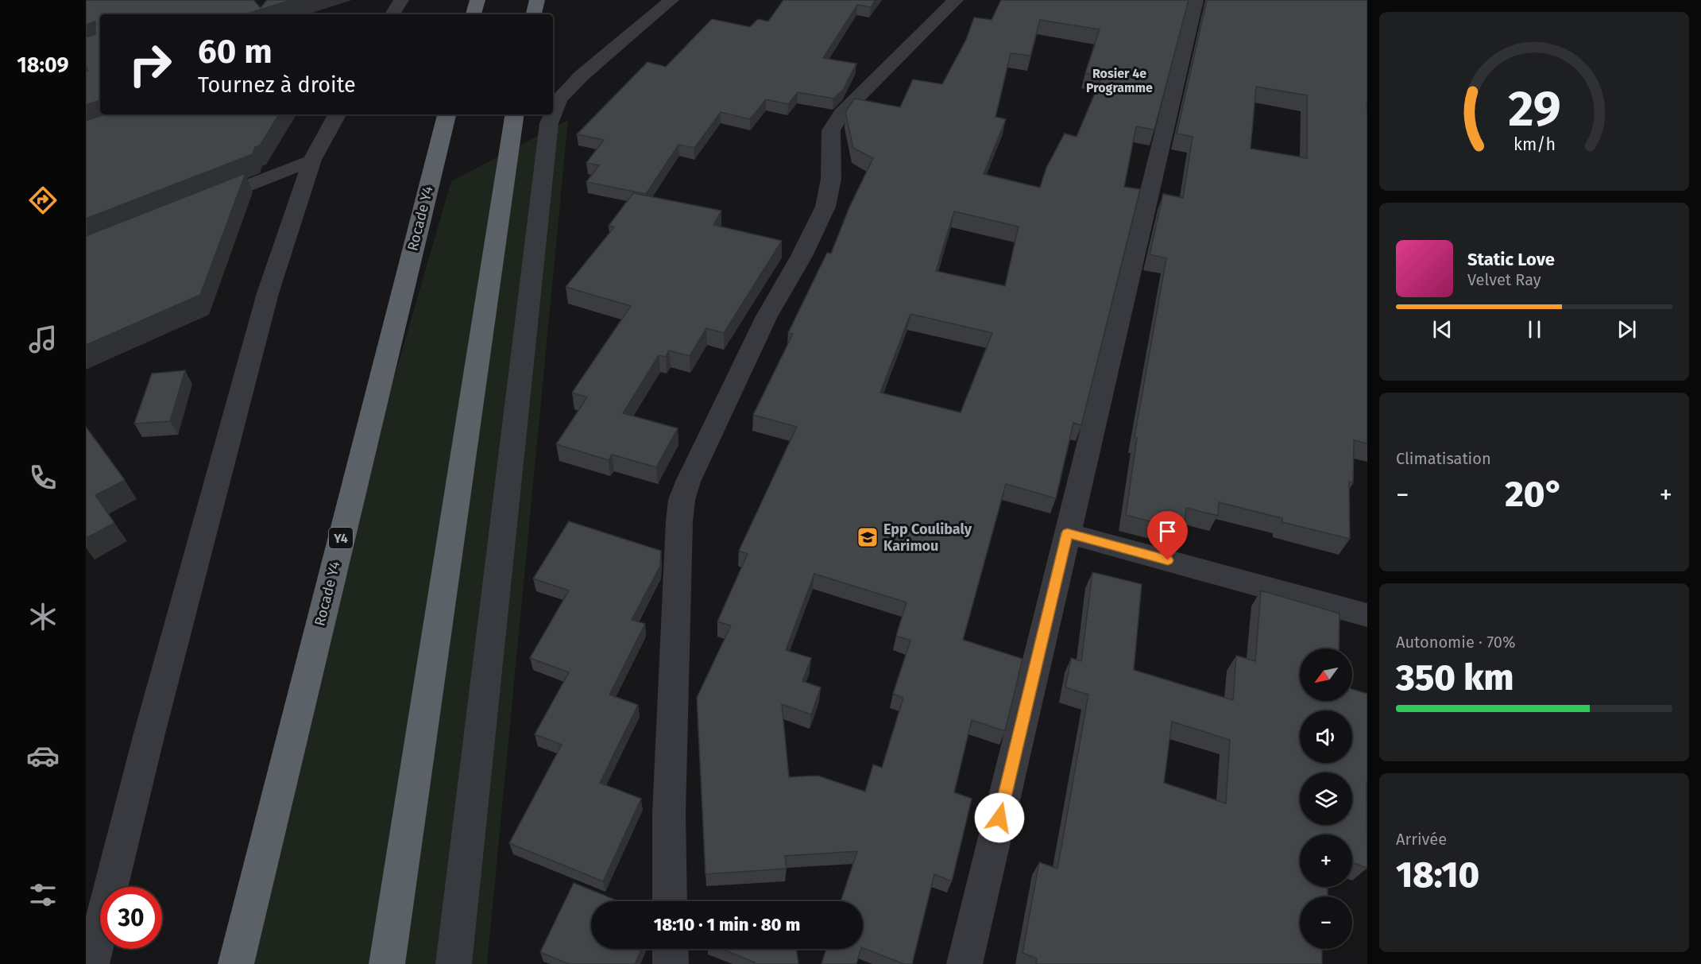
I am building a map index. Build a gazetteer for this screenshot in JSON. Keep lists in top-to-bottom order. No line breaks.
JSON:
{"streets":{"highway":["Rocade Y4","Y4"]},"districts":["Rosier 4e Programme"],"places":{"school or university":["Epp Coulibaly Karimou"]},"north":"bottom left","page":{"tabs":"18:09","turn":["60 m","Tournez à droite"],"song":["Static Love","Velvet Ray"],"tile":["Climatisation",["Autonomie · 70%","350 km"],["Arrivée","18:10"]],"heat":["−","20°","+"],"map_buttons":["+","−"],"limit":"30","trip":"18:10 · 1 min · 80 m","gauge":["29","km/h"]}}
